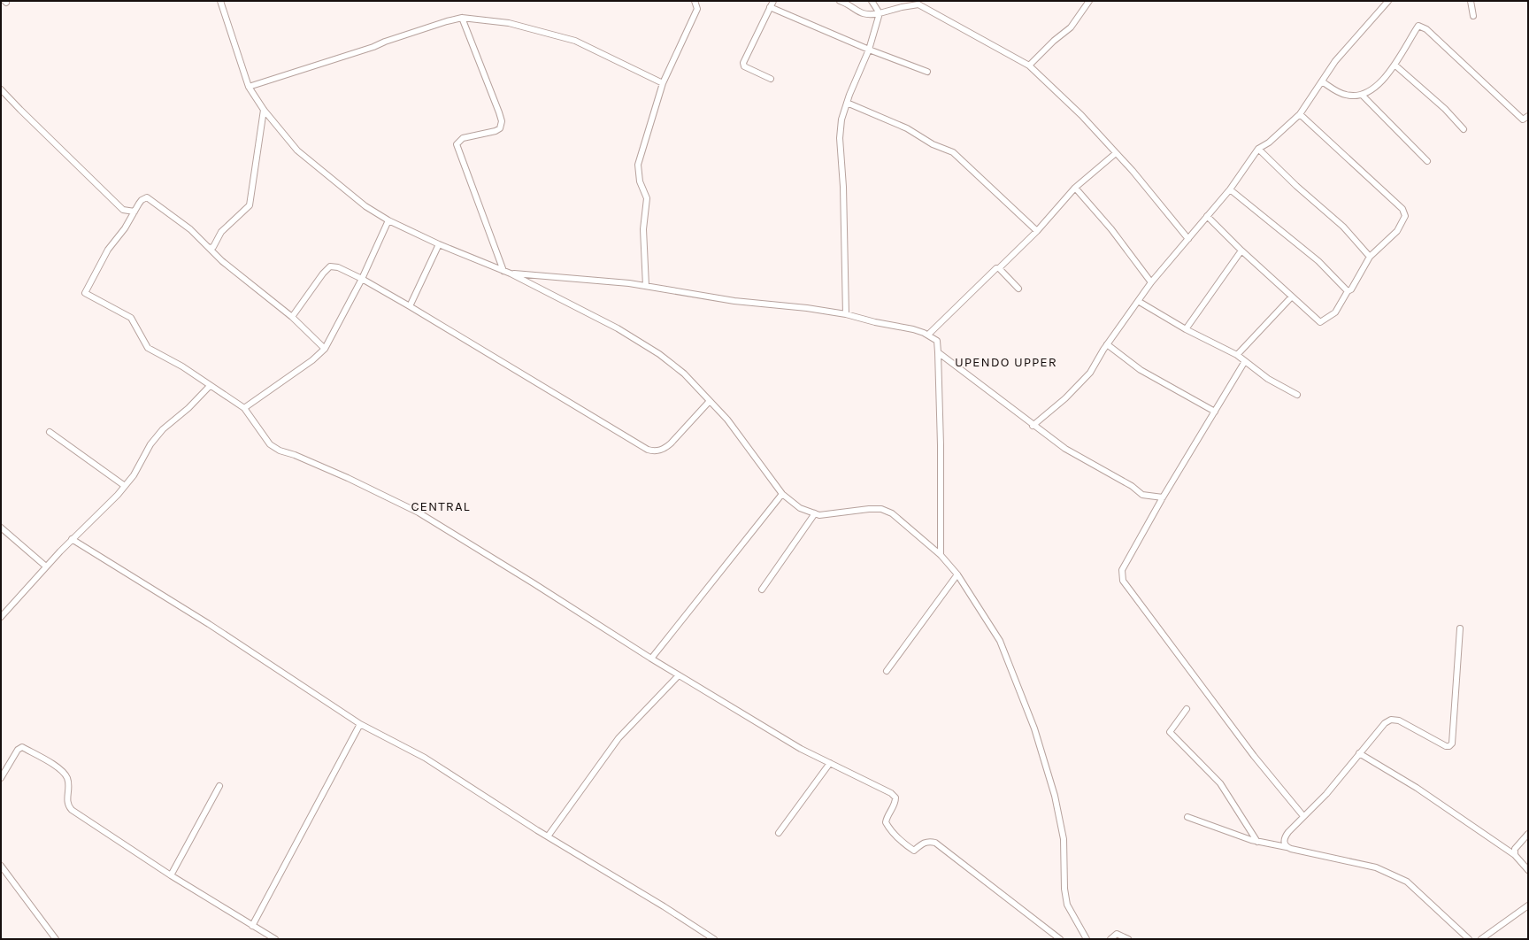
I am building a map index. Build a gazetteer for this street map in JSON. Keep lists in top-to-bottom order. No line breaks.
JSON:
{"districts":["UPENDO UPPER","CENTRAL"]}
